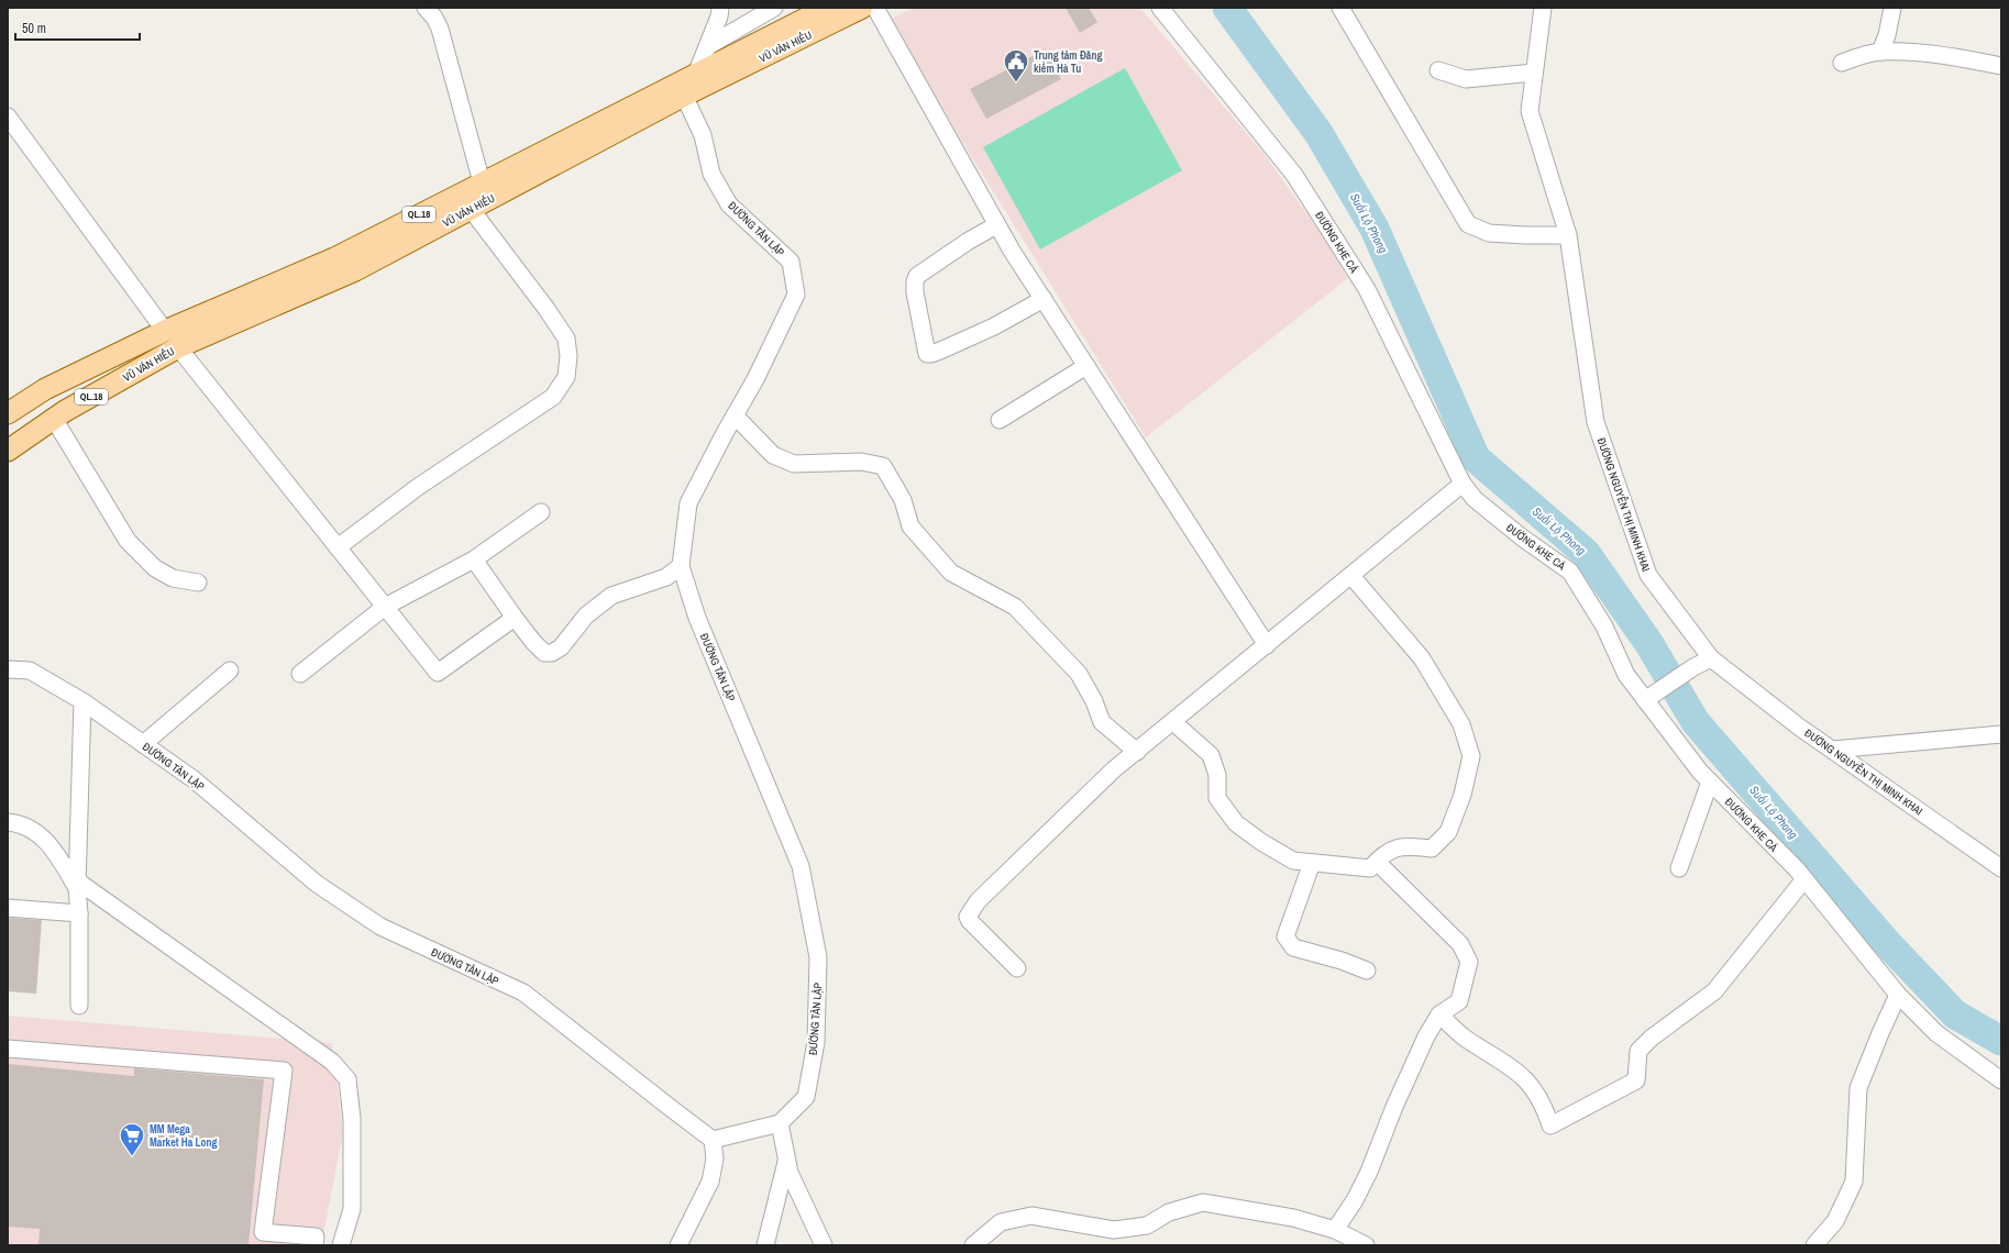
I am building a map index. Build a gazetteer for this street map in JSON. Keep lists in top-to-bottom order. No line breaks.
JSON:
{"streets":{"main road":["VŨ VĂN HIẾU","QL.18"],"street":["ĐƯỜNG TÂN LẬP","ĐƯỜNG KHE CÁ","ĐƯỜNG NGUYỄN THỊ MINH KHAI"]},"crossings":[["VŨ VĂN HIẾU","ĐƯỜNG TÂN LẬP"]],"water":["Suối Lộ Phong"],"places":{"public building":["Trung tâm Đăng kiểm Hà Tu"],"supermarket":["MM Mega Market Ha Long"]},"scale_bar":"50 m"}
